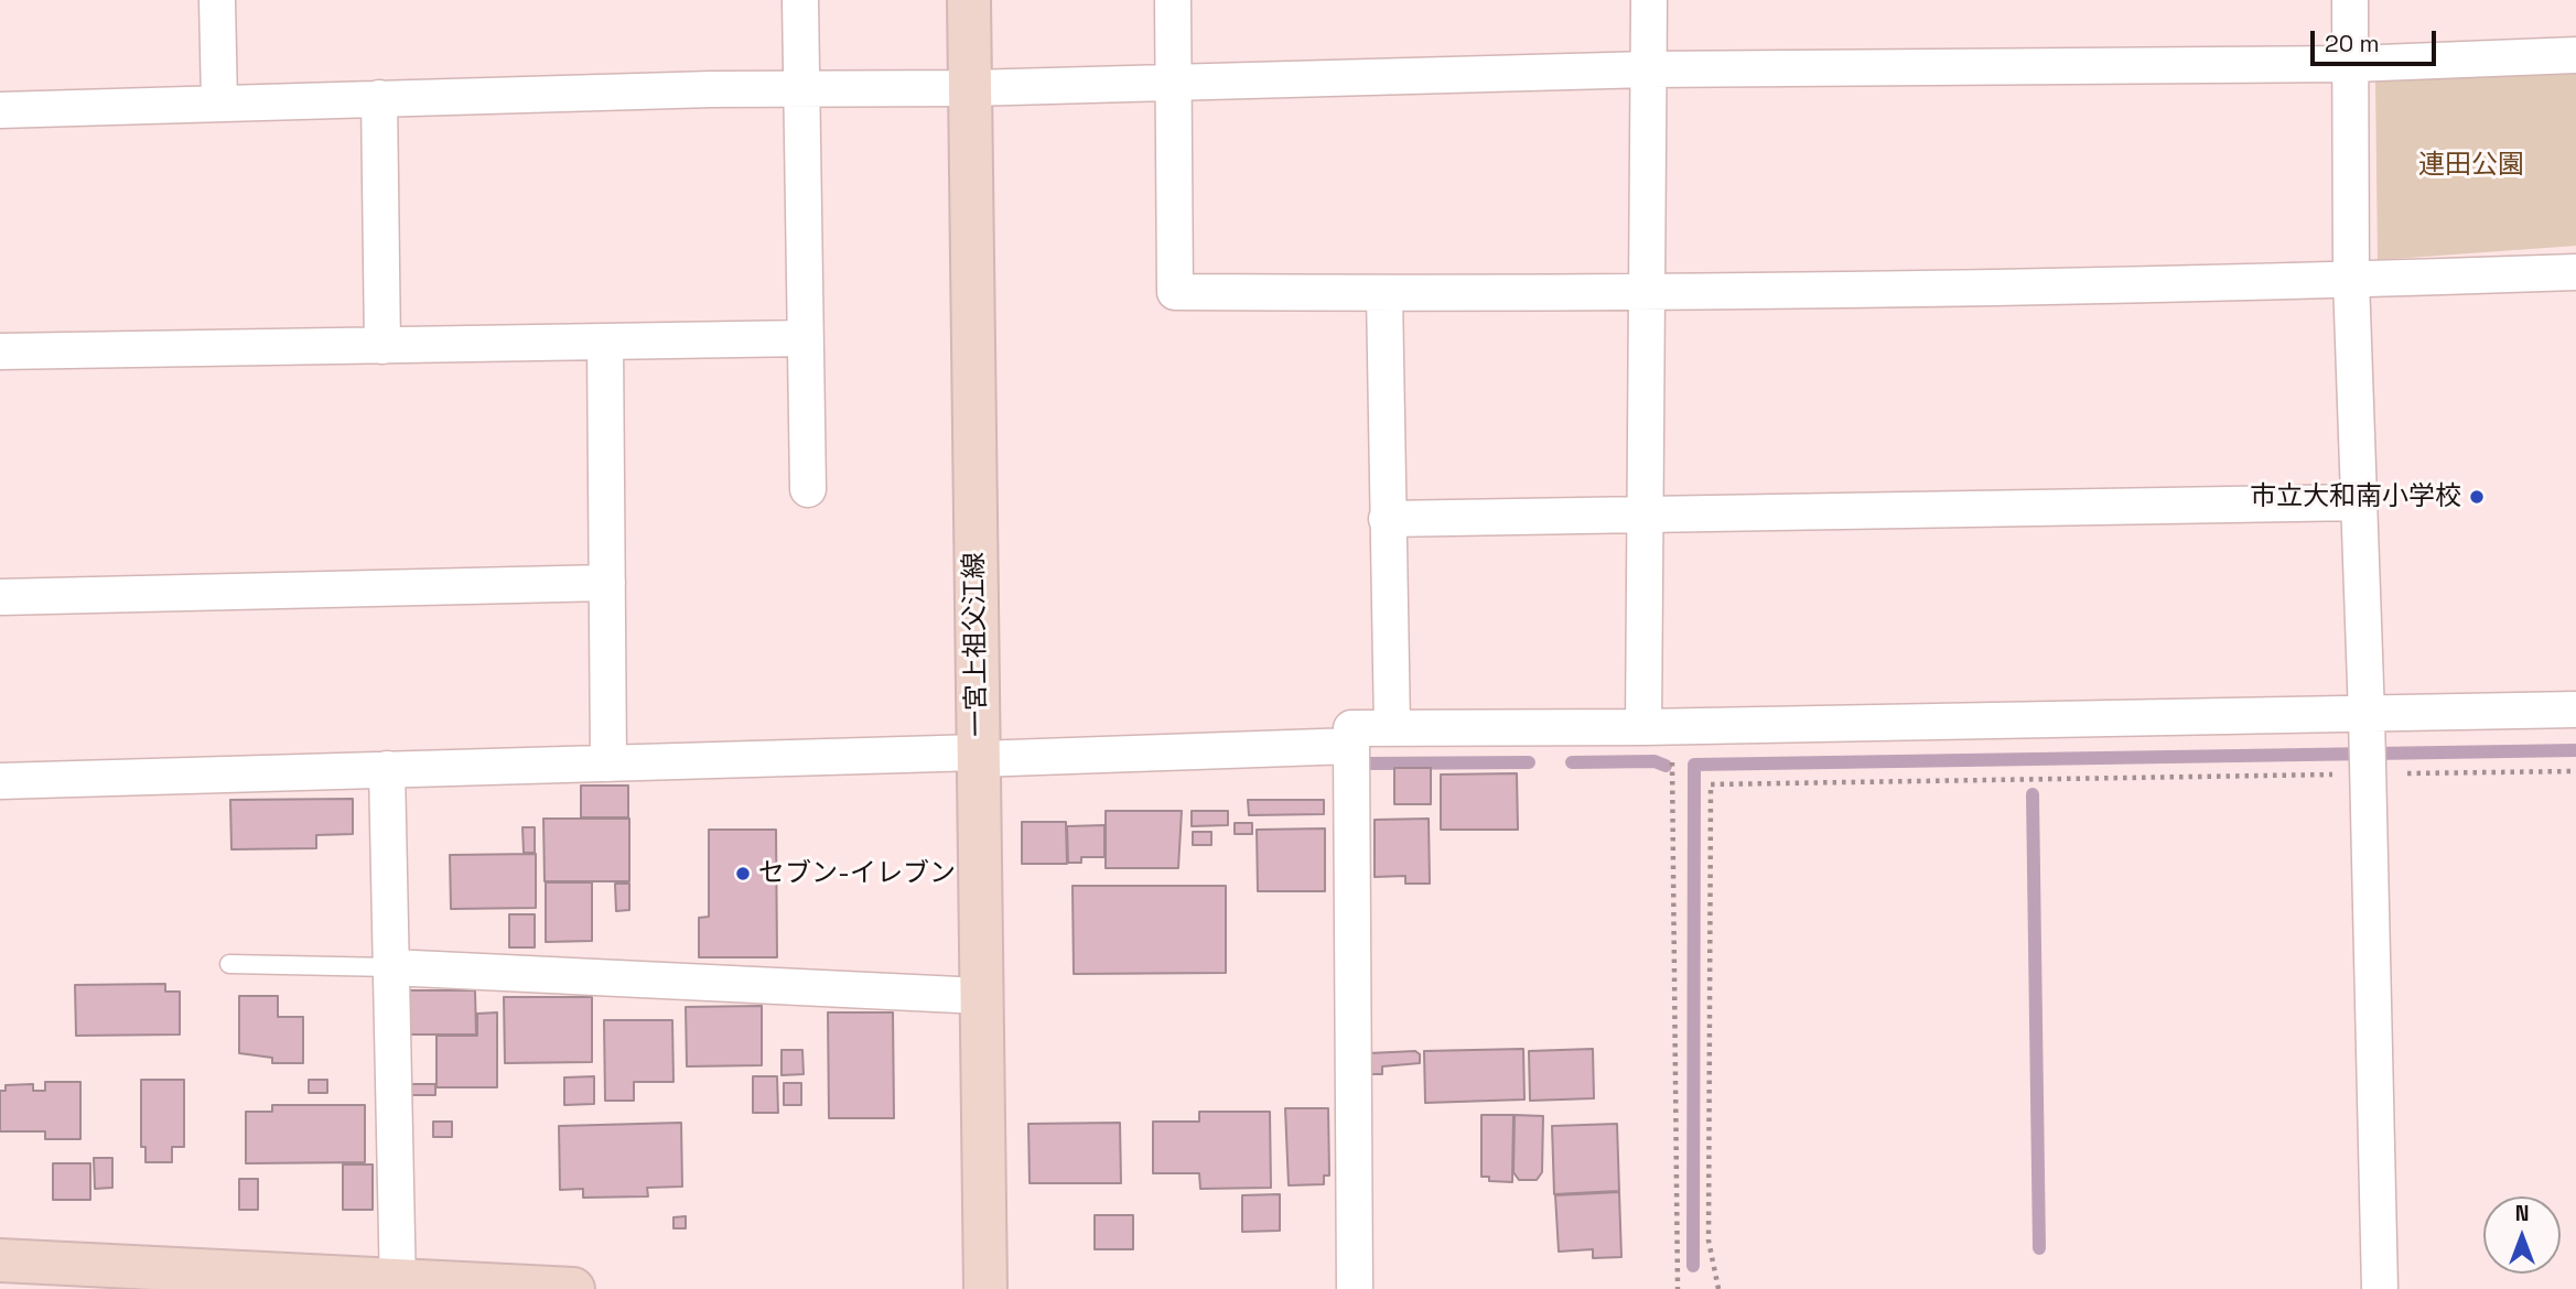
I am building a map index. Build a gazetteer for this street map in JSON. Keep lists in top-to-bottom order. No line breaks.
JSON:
{"streets":{"main road":["一宮上祖父江線"]},"parks":["連田公園"],"places":["市立大和南小学校","セブン-イレブン"],"scale_bar":"20 m","north":"top"}
